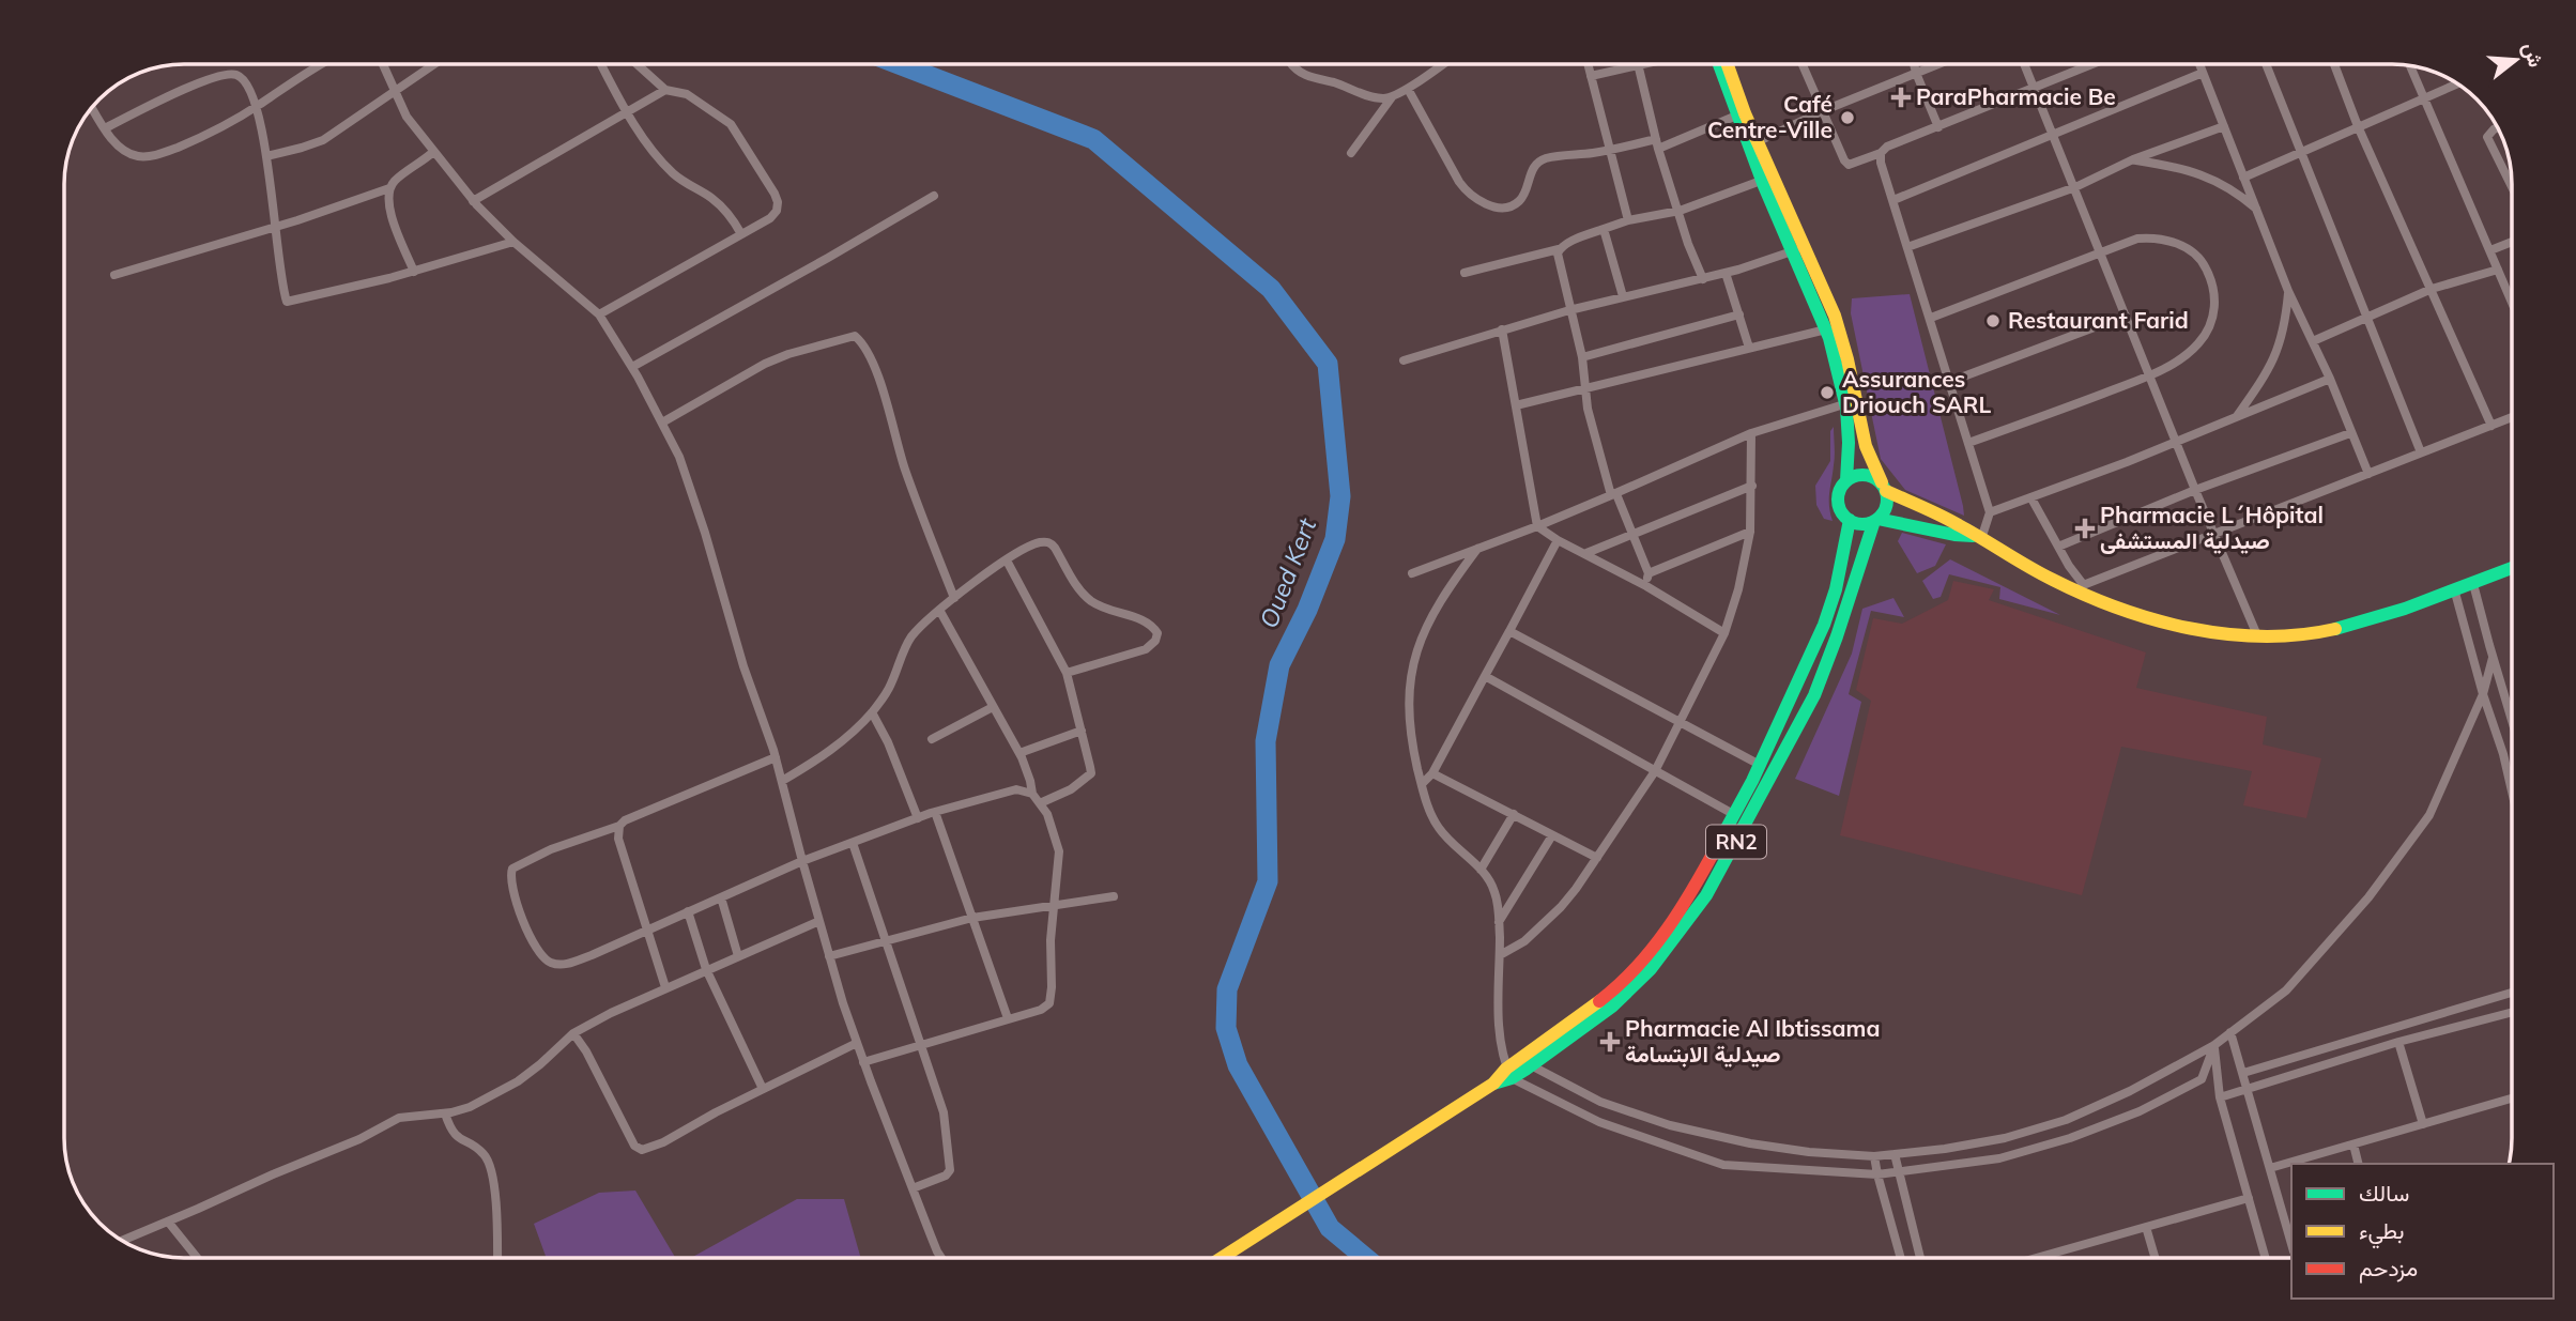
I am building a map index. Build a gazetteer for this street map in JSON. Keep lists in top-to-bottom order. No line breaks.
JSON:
{"streets":{"main road":["RN2"]},"water":["Oued Kert"],"places":{"health":["ParaPharmacie Be","Pharmacie L´Hôpital صيدلية المستشفى","Pharmacie Al Ibtissama صيدلية الابتسامة"],"other":["Café Centre-Ville","Restaurant Farid","Assurances Driouch SARL"]},"legend":["سالك","بطيء","مزدحم"],"north":"right"}
